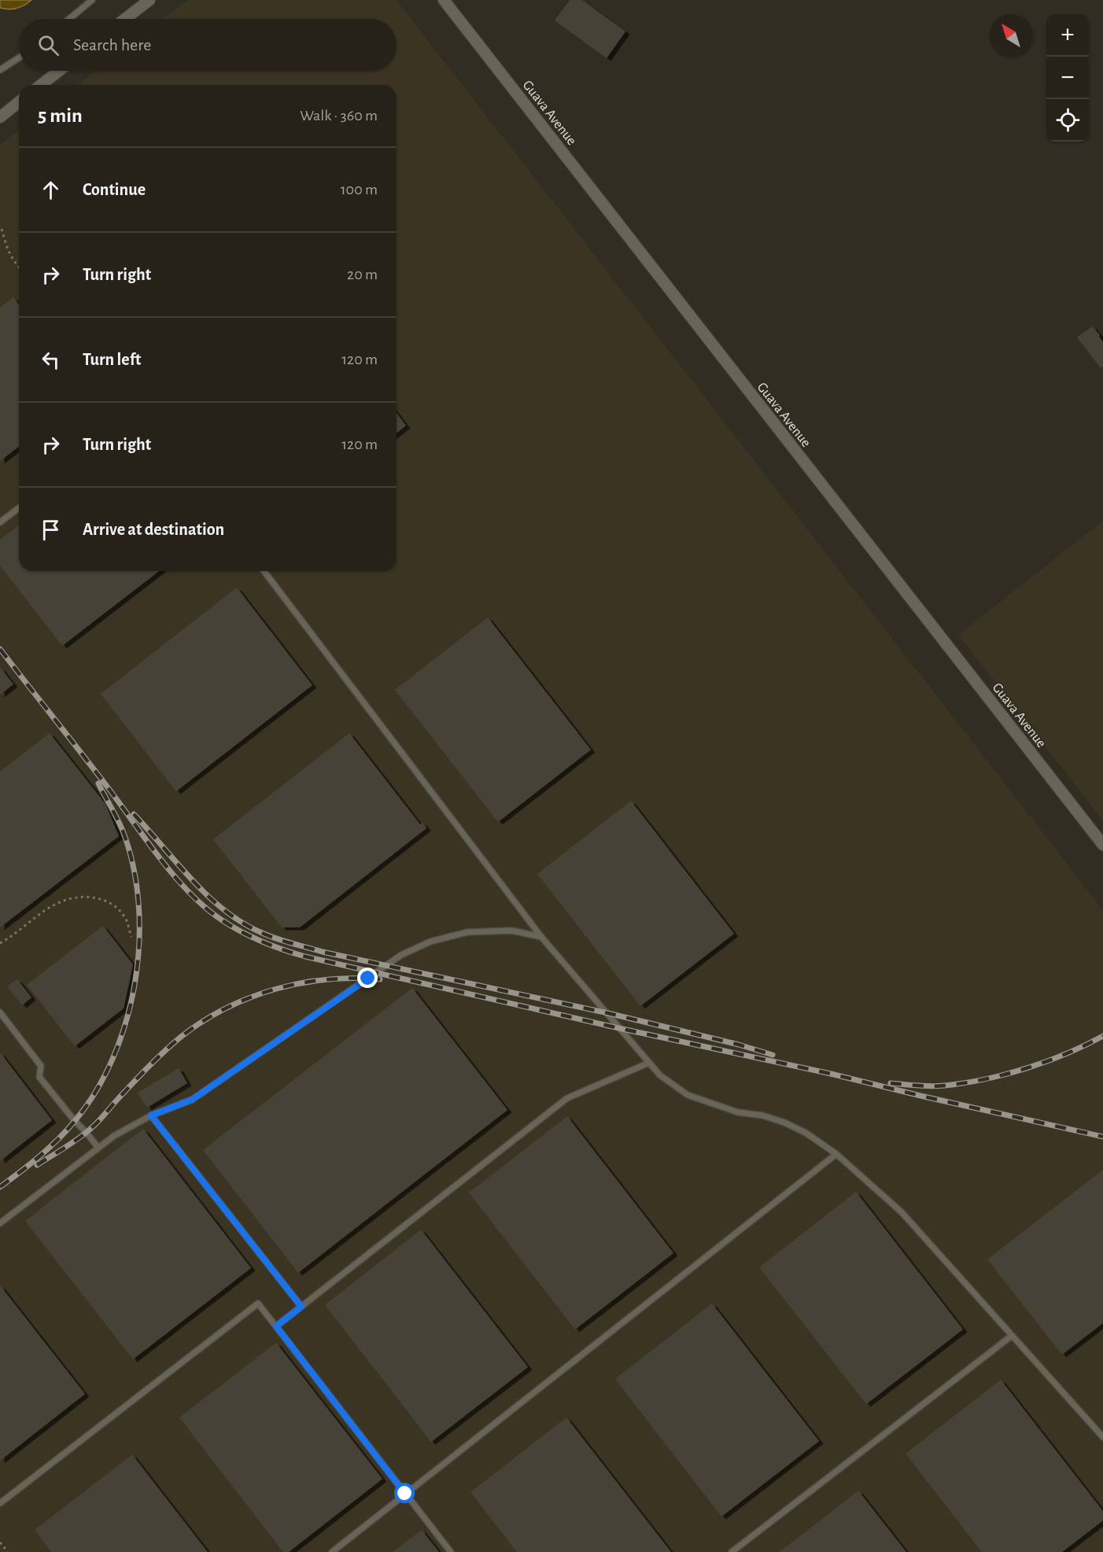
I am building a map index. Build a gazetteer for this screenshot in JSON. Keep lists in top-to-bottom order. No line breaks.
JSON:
{"streets":{"street":["Guava Avenue"]},"north":"top left","page":{"map_buttons":["+","−"],"search":"Search here","heading":["5 min","Walk · 360 m"],"list":[["Continue","100 m"],["Turn right","20 m"],["Turn left","120 m"],["Turn right","120 m"],"Arrive at destination"]}}
